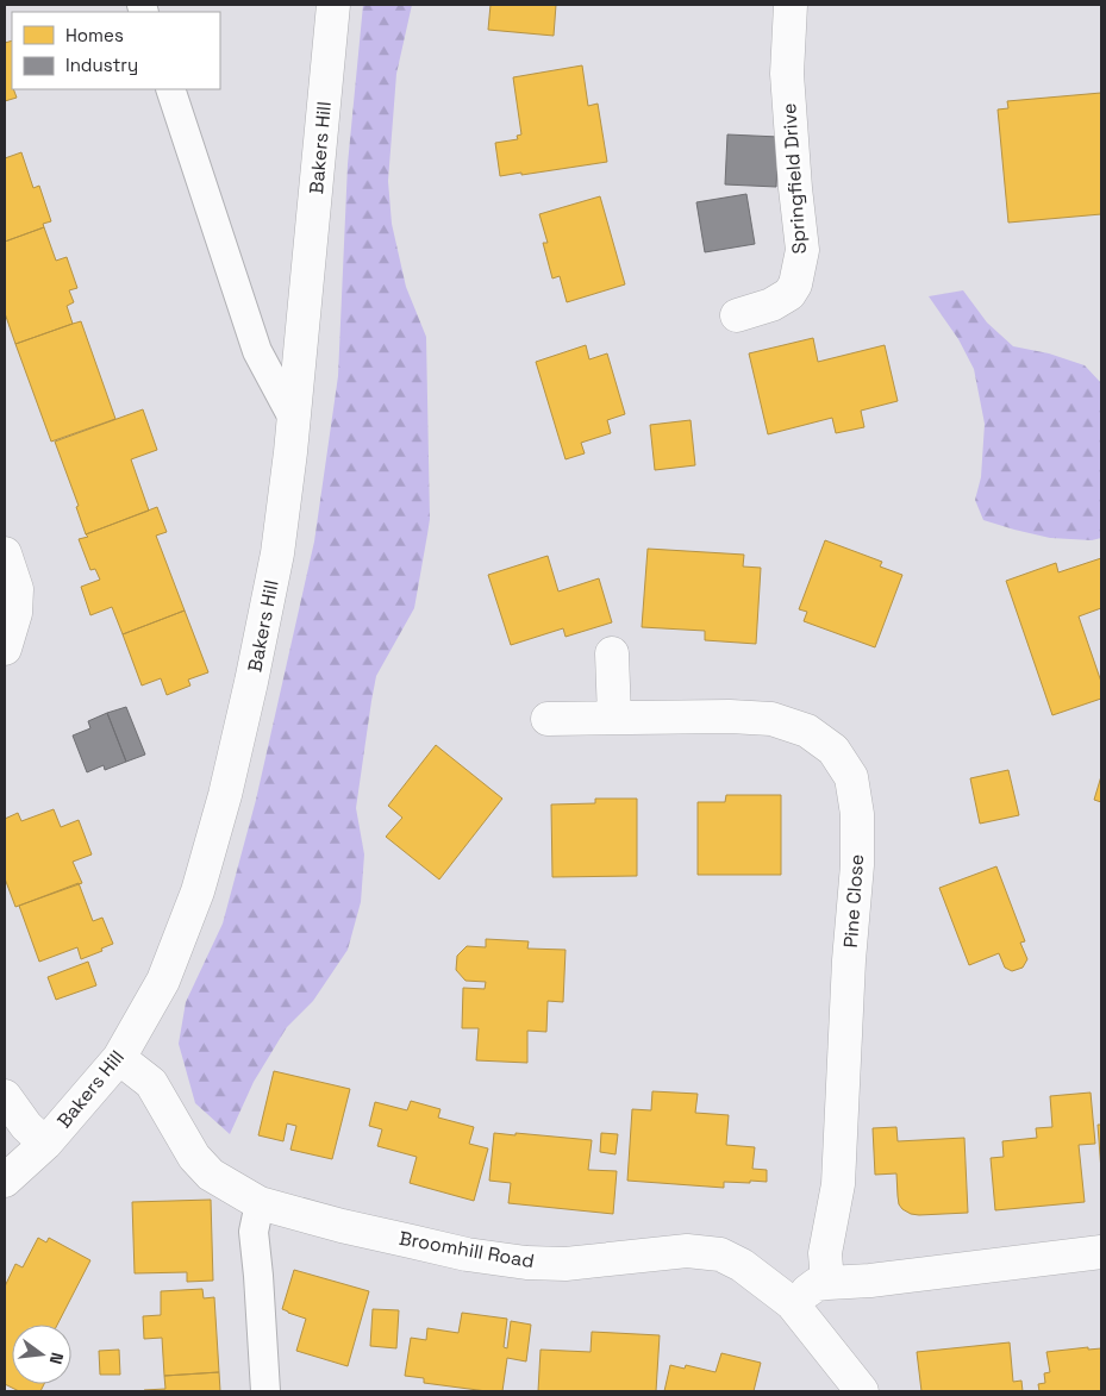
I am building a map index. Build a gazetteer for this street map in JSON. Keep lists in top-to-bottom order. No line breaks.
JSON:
{"streets":{"street":["Bakers Hill","Springfield Drive","Pine Close","Broomhill Road"]},"crossings":[["Bakers Hill","Broomhill Road"]],"legend":["Homes","Industry"],"north":"right"}
